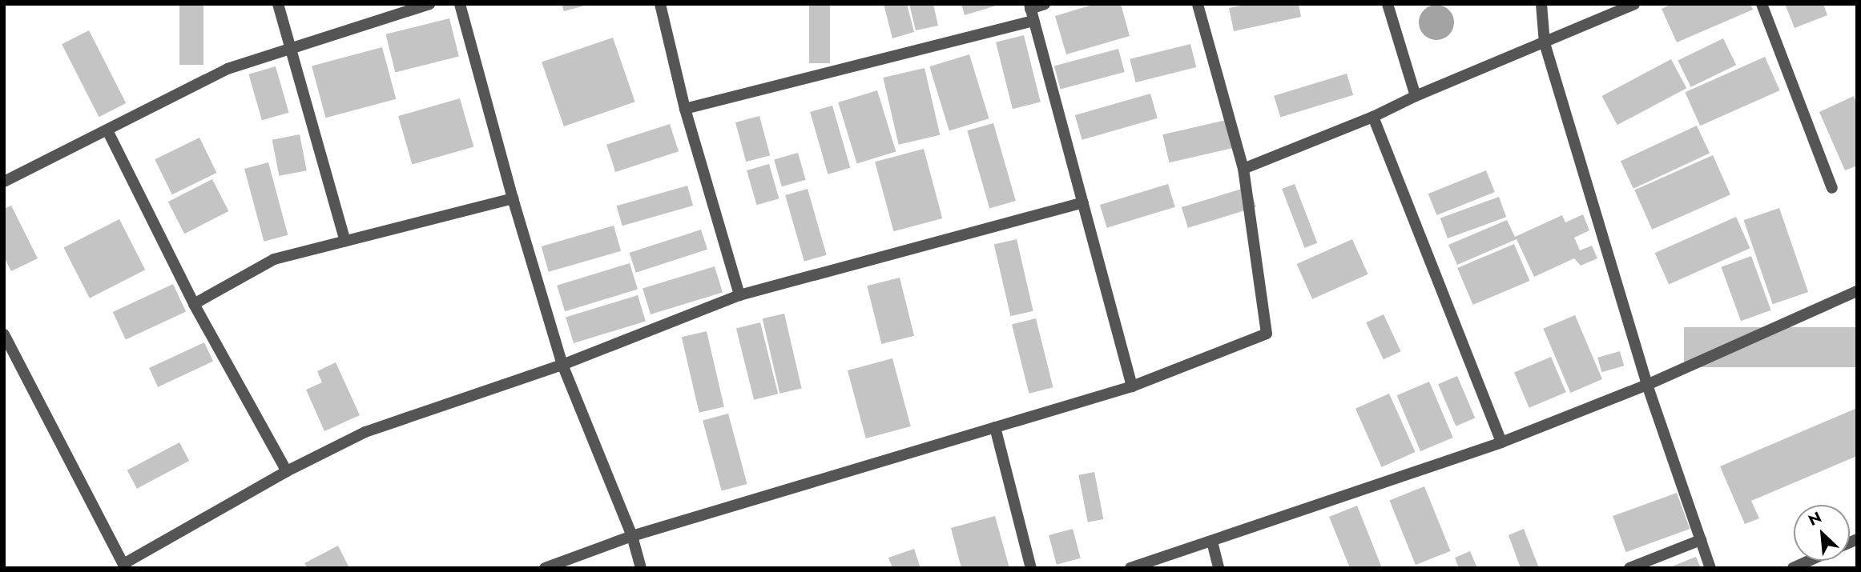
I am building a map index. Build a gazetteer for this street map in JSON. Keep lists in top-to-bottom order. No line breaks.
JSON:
{"north":"top left"}
